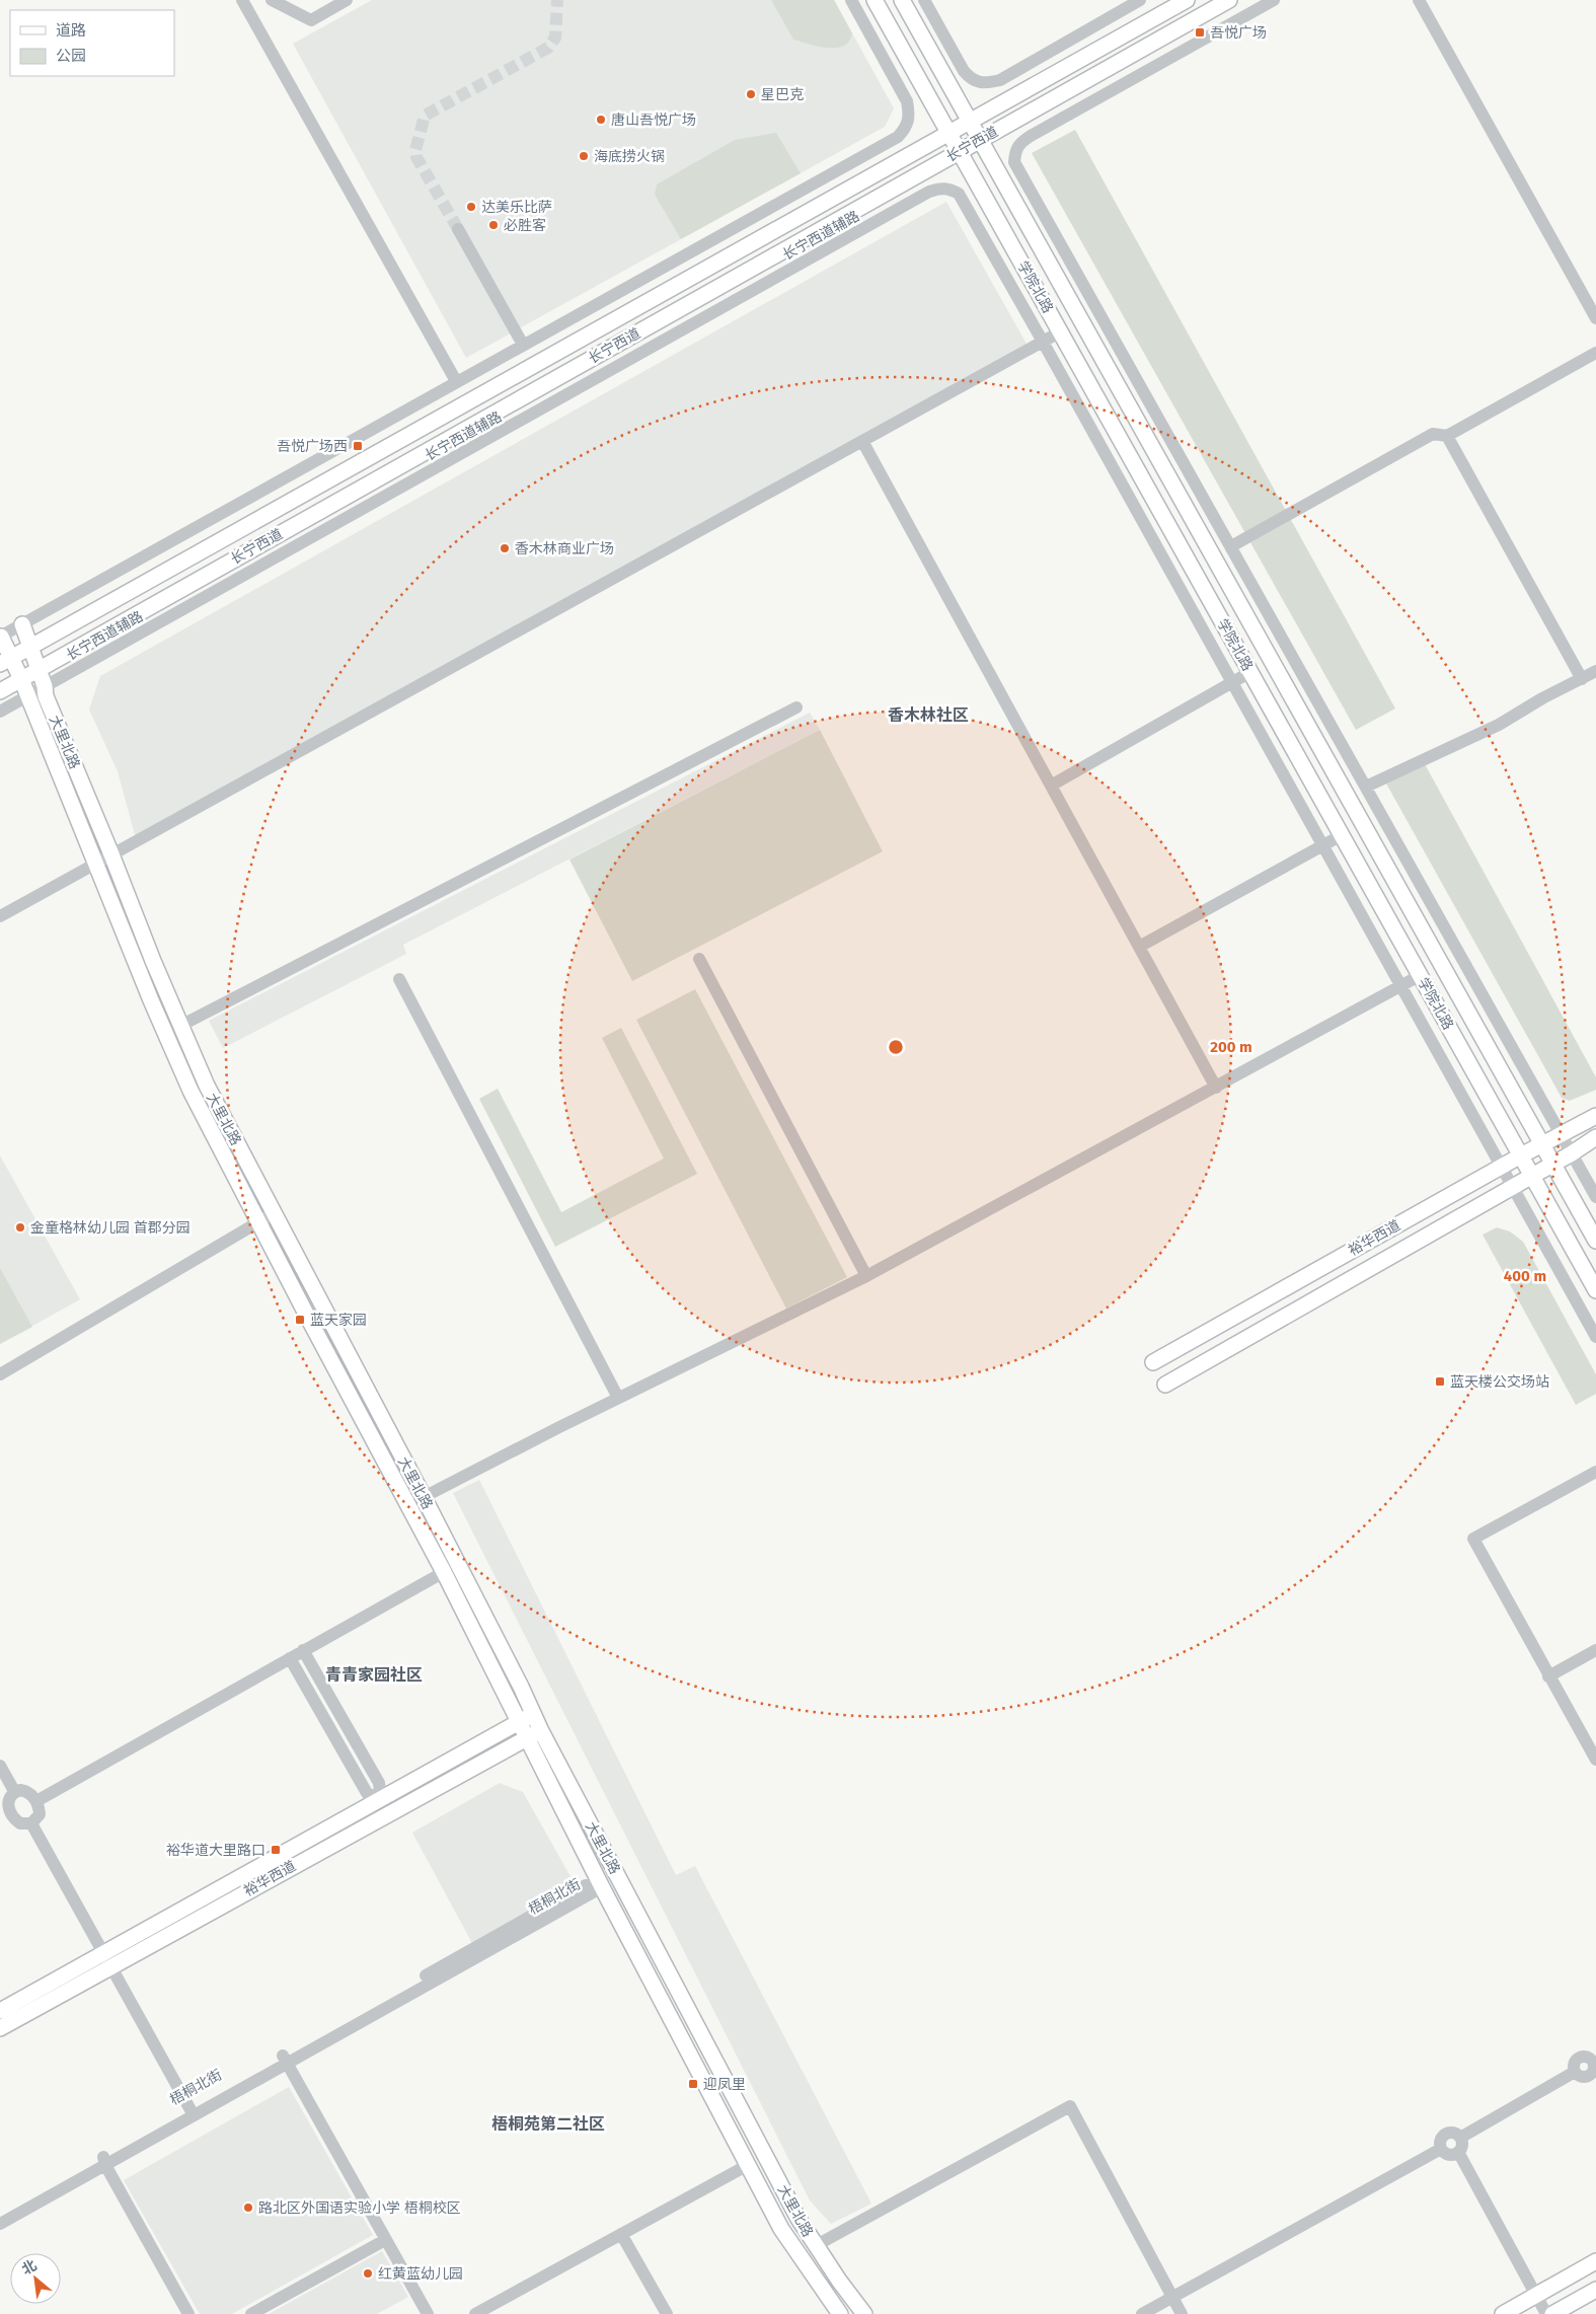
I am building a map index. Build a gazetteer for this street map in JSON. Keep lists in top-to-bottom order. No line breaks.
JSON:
{"streets":{"main road":["长宁西道","学院北路","大里北路","裕华西道"],"street":["长宁西道辅路","梧桐北街"]},"crossings":[["长宁西道","学院北路"],["长宁西道","大里北路"],["长宁西道辅路","大里北路"],["学院北路","裕华西道"],["大里北路","裕华西道"],["大里北路","梧桐北街"]],"districts":["香木林社区","青青家园社区","梧桐苑第二社区"],"places":{"transit":["吾悦广场","吾悦广场西","蓝天家园","蓝天楼公交场站","裕华道大里路口","迎凤里"],"other":["星巴克","唐山吾悦广场","海底捞火锅","达美乐比萨","必胜客","香木林商业广场","金童格林幼儿园 首郡分园","路北区外国语实验小学 梧桐校区","红黄蓝幼儿园"]},"legend":["道路","公园"],"north":"top left","rings":["200 m","400 m"]}
